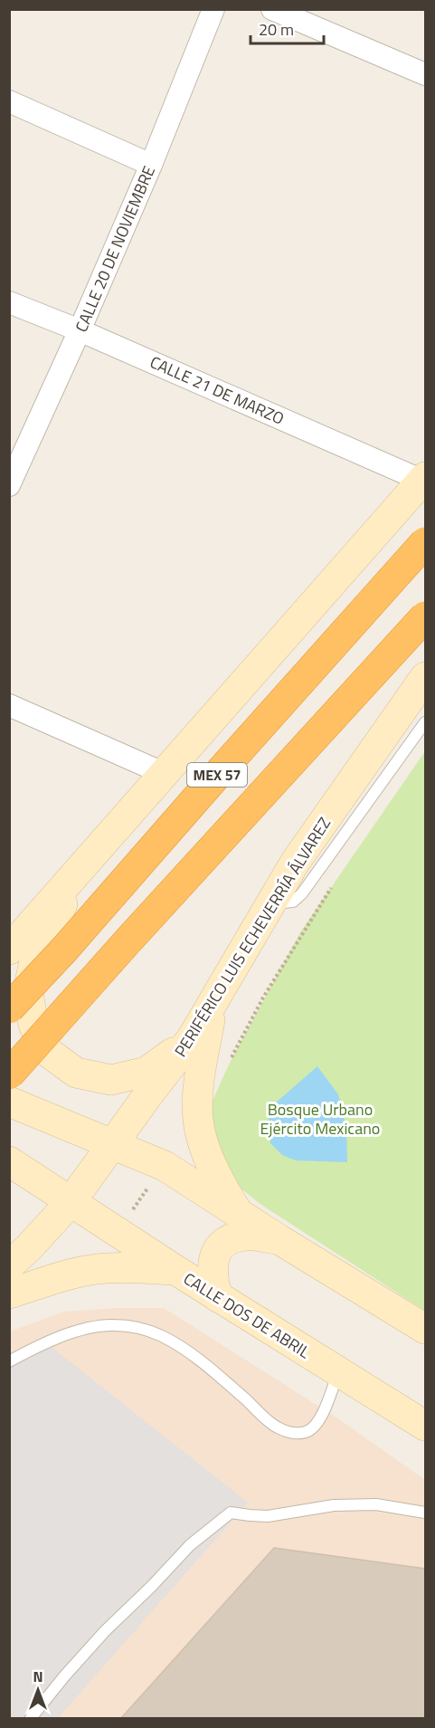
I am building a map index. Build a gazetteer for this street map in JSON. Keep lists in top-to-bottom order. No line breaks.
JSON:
{"streets":{"highway":["MEX 57"],"street":["CALLE 20 DE NOVIEMBRE","CALLE 21 DE MARZO","PERIFÉRICO LUIS ECHEVERRÍA ÁLVAREZ","CALLE DOS DE ABRIL"]},"crossings":[["CALLE 20 DE NOVIEMBRE","CALLE 21 DE MARZO"],["PERIFÉRICO LUIS ECHEVERRÍA ÁLVAREZ","CALLE DOS DE ABRIL"]],"parks":["Bosque Urbano Ejército Mexicano"],"scale_bar":"20 m","north":"top"}
